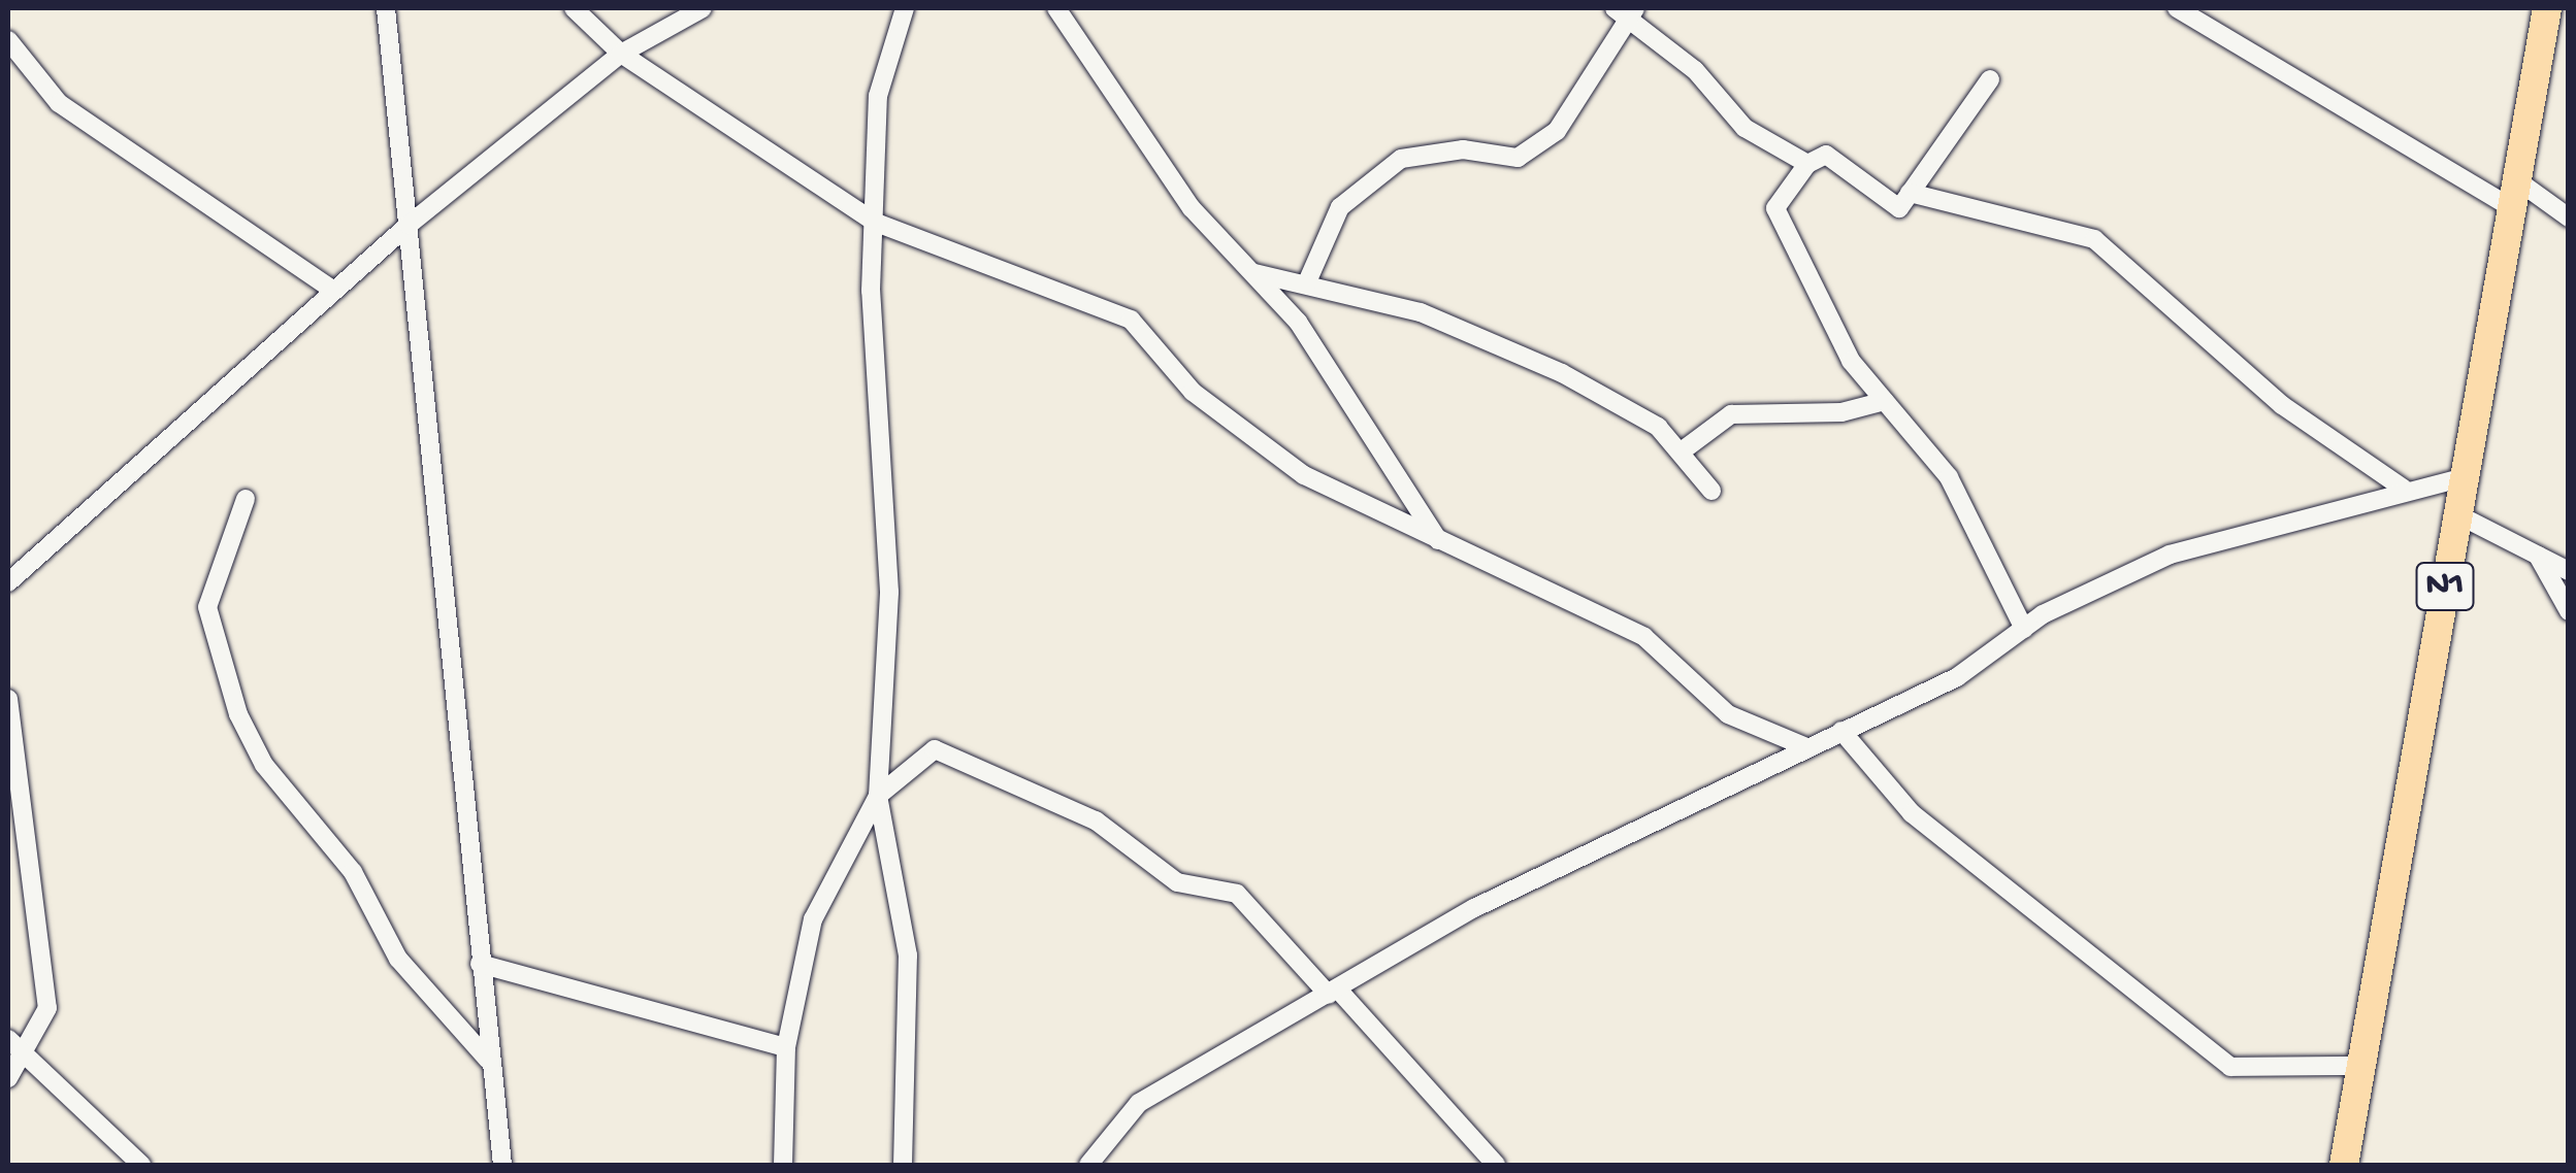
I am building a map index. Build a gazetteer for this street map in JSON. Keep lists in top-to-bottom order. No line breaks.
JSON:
{"streets":{"highway":["N1"]}}
